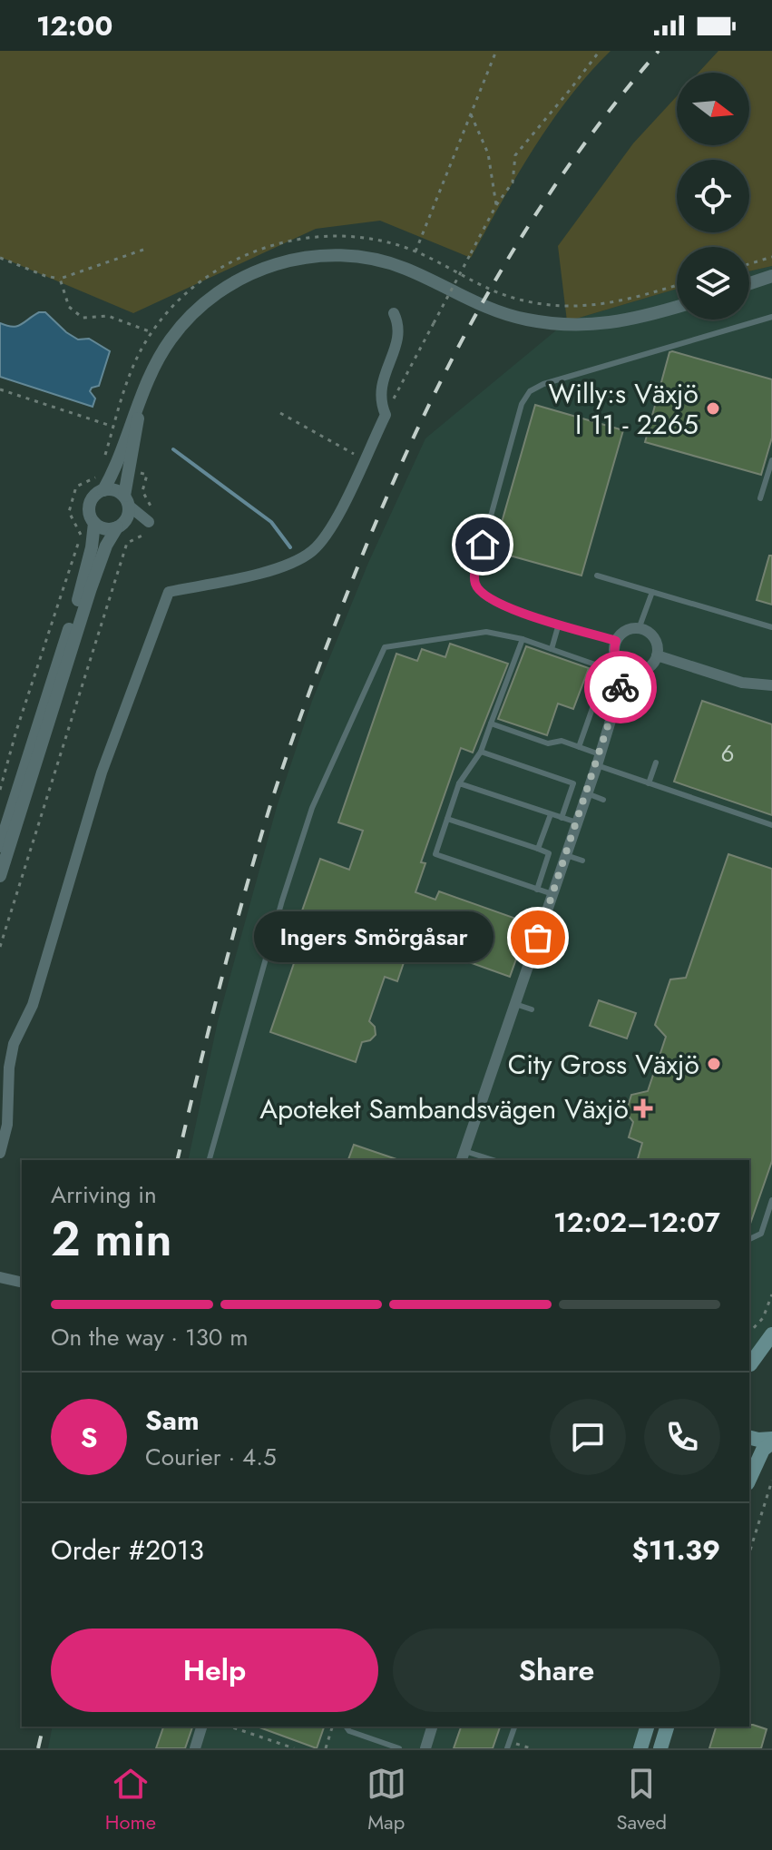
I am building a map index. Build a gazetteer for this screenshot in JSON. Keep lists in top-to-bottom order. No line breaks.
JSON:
{"places":{"other":["Willy:s Växjö I 11 - 2265","Ingers Smörgåsar","City Gross Växjö"],"health":["Apoteket Sambandsvägen Växjö"]},"house_numbers":["6"],"north":"right","page":{"status":"12:00","bubble":"Ingers Smörgåsar","heading":["2 min","Arriving in","12:02–12:07"],"panel":["Sam","Courier · 4.5","Order #2013","$11.39"],"bar":"On the way · 130 m","round":"S","buttons":["Help","Share"],"tabs":["Home","Map","Saved"]}}
